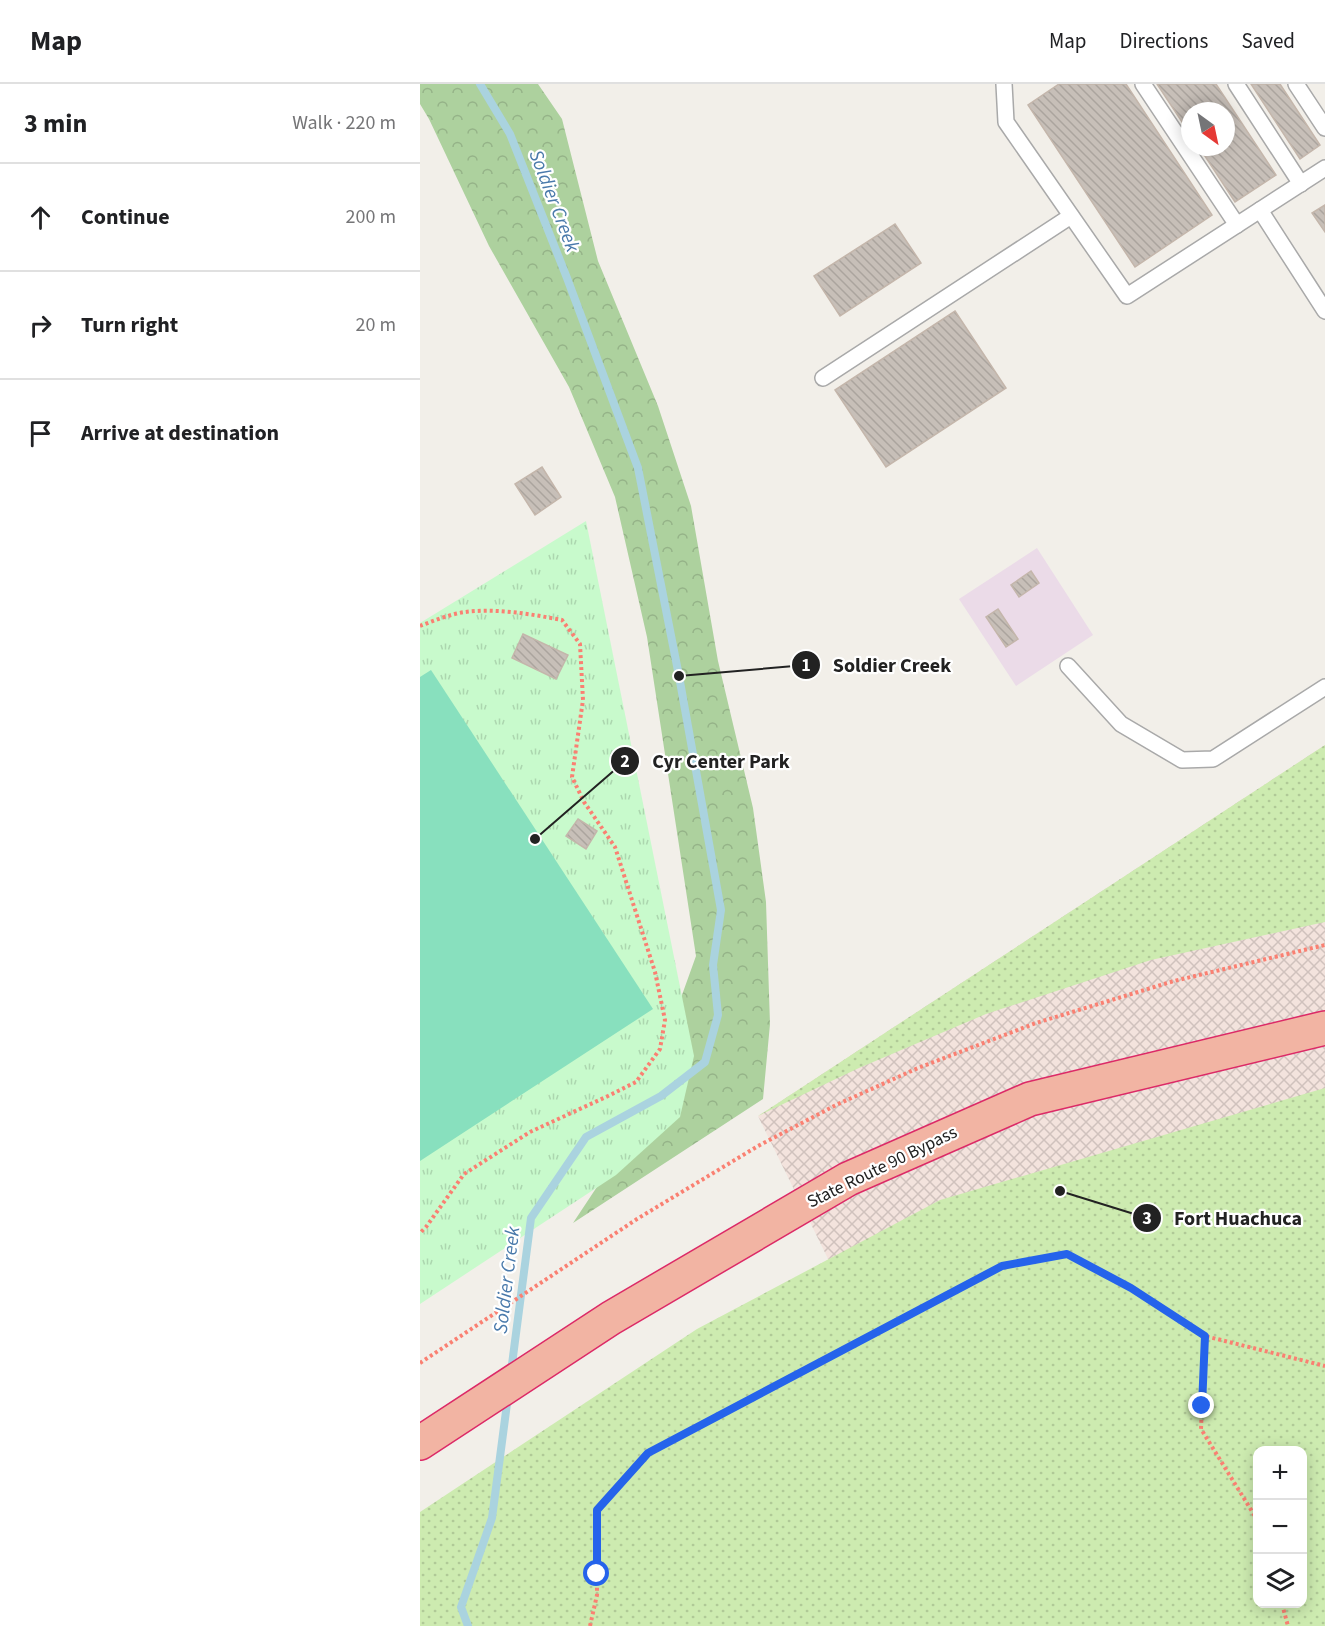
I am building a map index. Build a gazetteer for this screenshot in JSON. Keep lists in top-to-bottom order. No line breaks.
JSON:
{"streets":{"highway":["State Route 90 Bypass"]},"water":["Soldier Creek"],"places":["Soldier Creek","Cyr Center Park","Fort Huachuca"],"north":"bottom right","page":{"header":"Map","nav":["Map","Directions","Saved"],"heading":["3 min","Walk · 220 m"],"list":[["Continue","200 m"],["Turn right","20 m"],"Arrive at destination"],"map_buttons":["+","−"]}}
